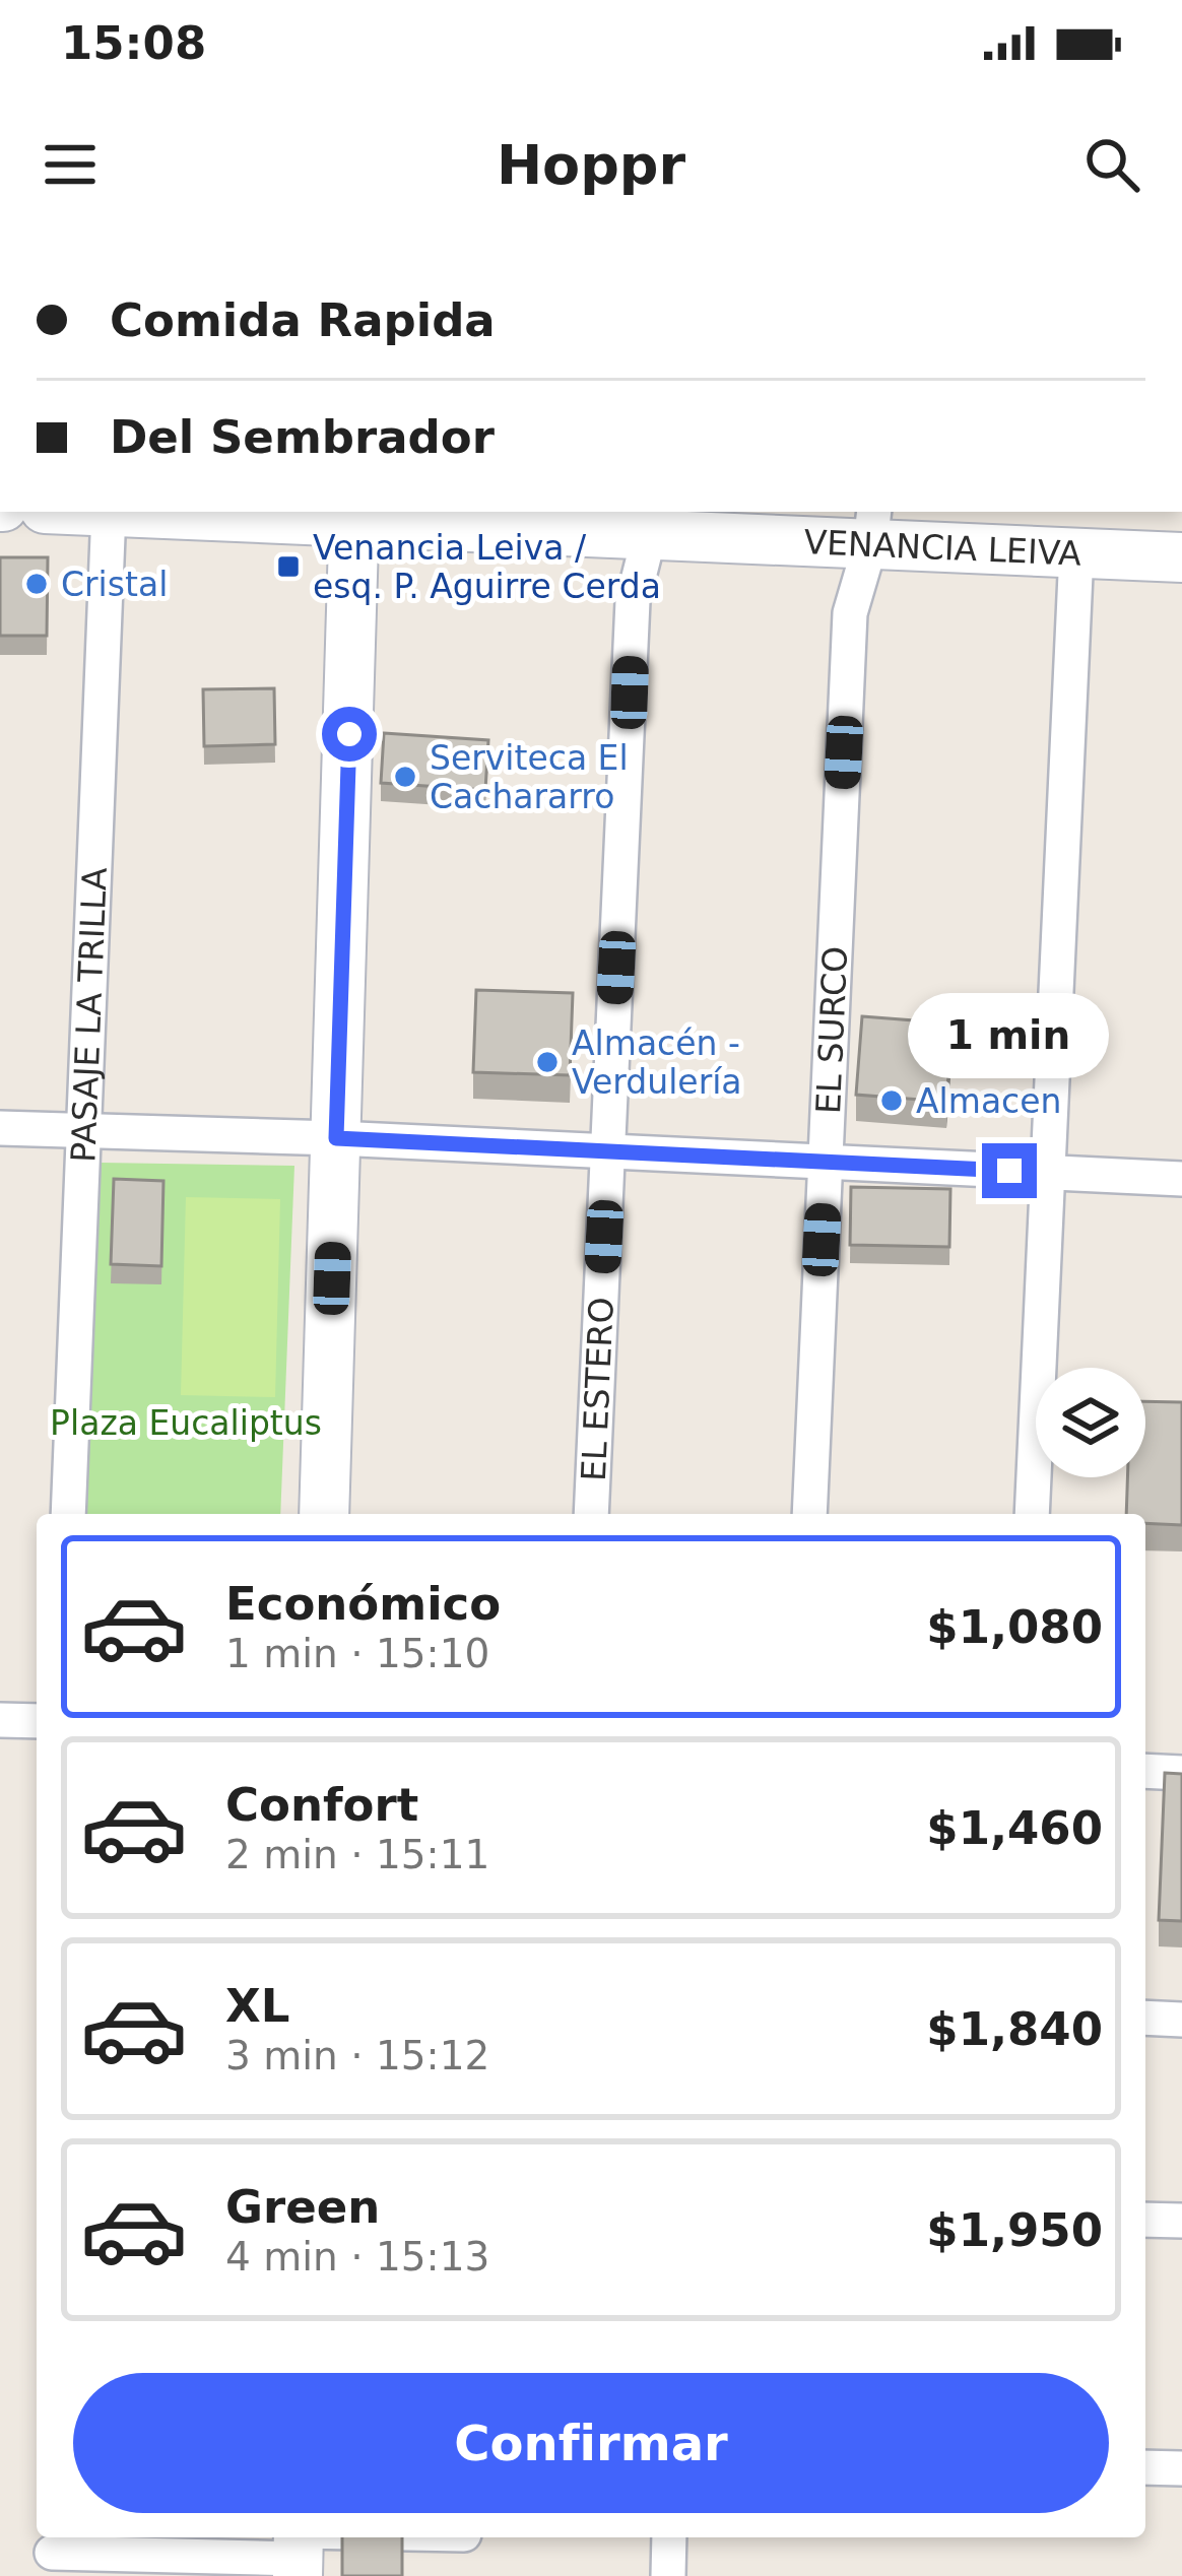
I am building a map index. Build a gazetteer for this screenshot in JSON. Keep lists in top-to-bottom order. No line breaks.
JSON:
{"streets":{"street":["VENANCIA LEIVA","PASAJE LA TRILLA","EL SURCO","EL ESTERO"]},"crossings":[["VENANCIA LEIVA","EL SURCO"],["VENANCIA LEIVA","EL ESTERO"]],"parks":["Plaza Eucaliptus"],"places":{"transit":["Venancia Leiva / esq. P. Aguirre Cerda"],"other":["Cristal","Serviteca El Cachararro","Almacén - Verdulería","Almacen"]},"page":{"status":"15:08","header":"Hoppr","banner":["Comida Rapida","Del Sembrador"],"bubble":"1 min","list":[{"name":"Económico","note":"1 min · 15:10","value":"$1,080"},{"name":"Confort","note":"2 min · 15:11","value":"$1,460"},{"name":"XL","note":"3 min · 15:12","value":"$1,840"},{"name":"Green","note":"4 min · 15:13","value":"$1,950"}],"buttons":"Confirmar"}}
